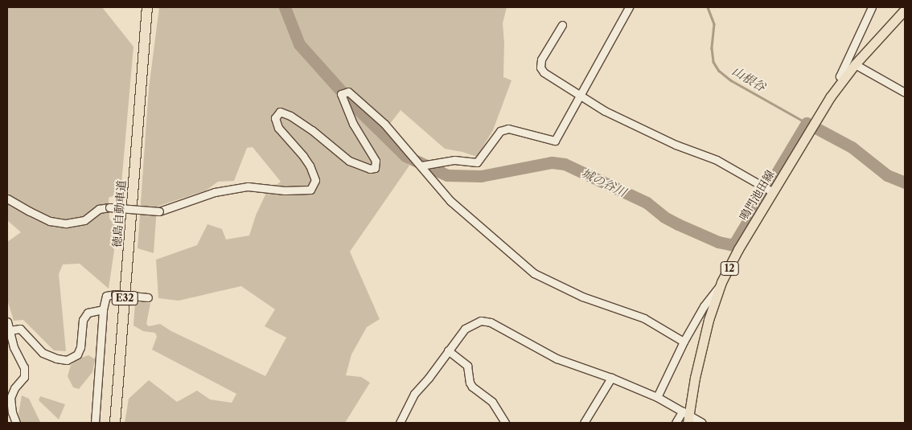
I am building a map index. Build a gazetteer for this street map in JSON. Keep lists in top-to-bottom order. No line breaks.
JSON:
{"streets":{"highway":["徳島自動車道","E32"],"main road":["鳴門池田線","12"]},"water":["山根谷","城の谷川"]}
